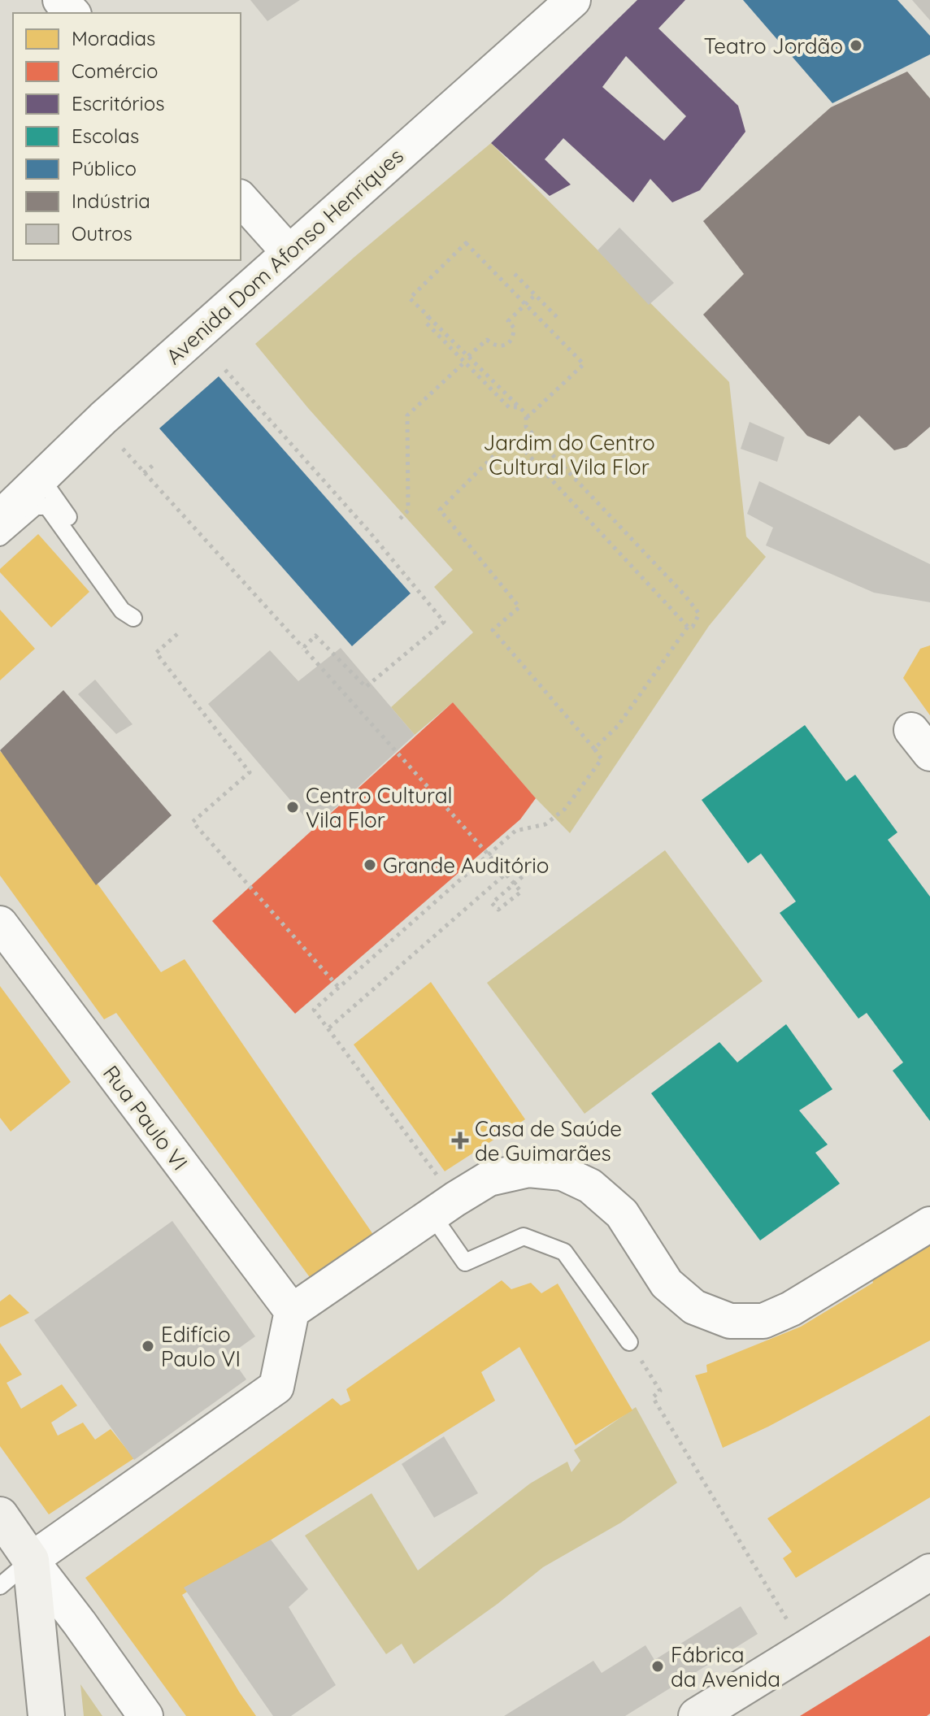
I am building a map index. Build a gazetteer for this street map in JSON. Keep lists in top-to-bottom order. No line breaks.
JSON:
{"streets":{"street":["Avenida Dom Afonso Henriques","Rua Paulo VI"]},"parks":["Jardim do Centro Cultural Vila Flor"],"places":{"other":["Teatro Jordão","Centro Cultural Vila Flor","Grande Auditório","Edifício Paulo VI","Fábrica da Avenida"],"health":["Casa de Saúde de Guimarães"]},"legend":["Moradias","Comércio","Escritórios","Escolas","Público","Indústria","Outros"]}
